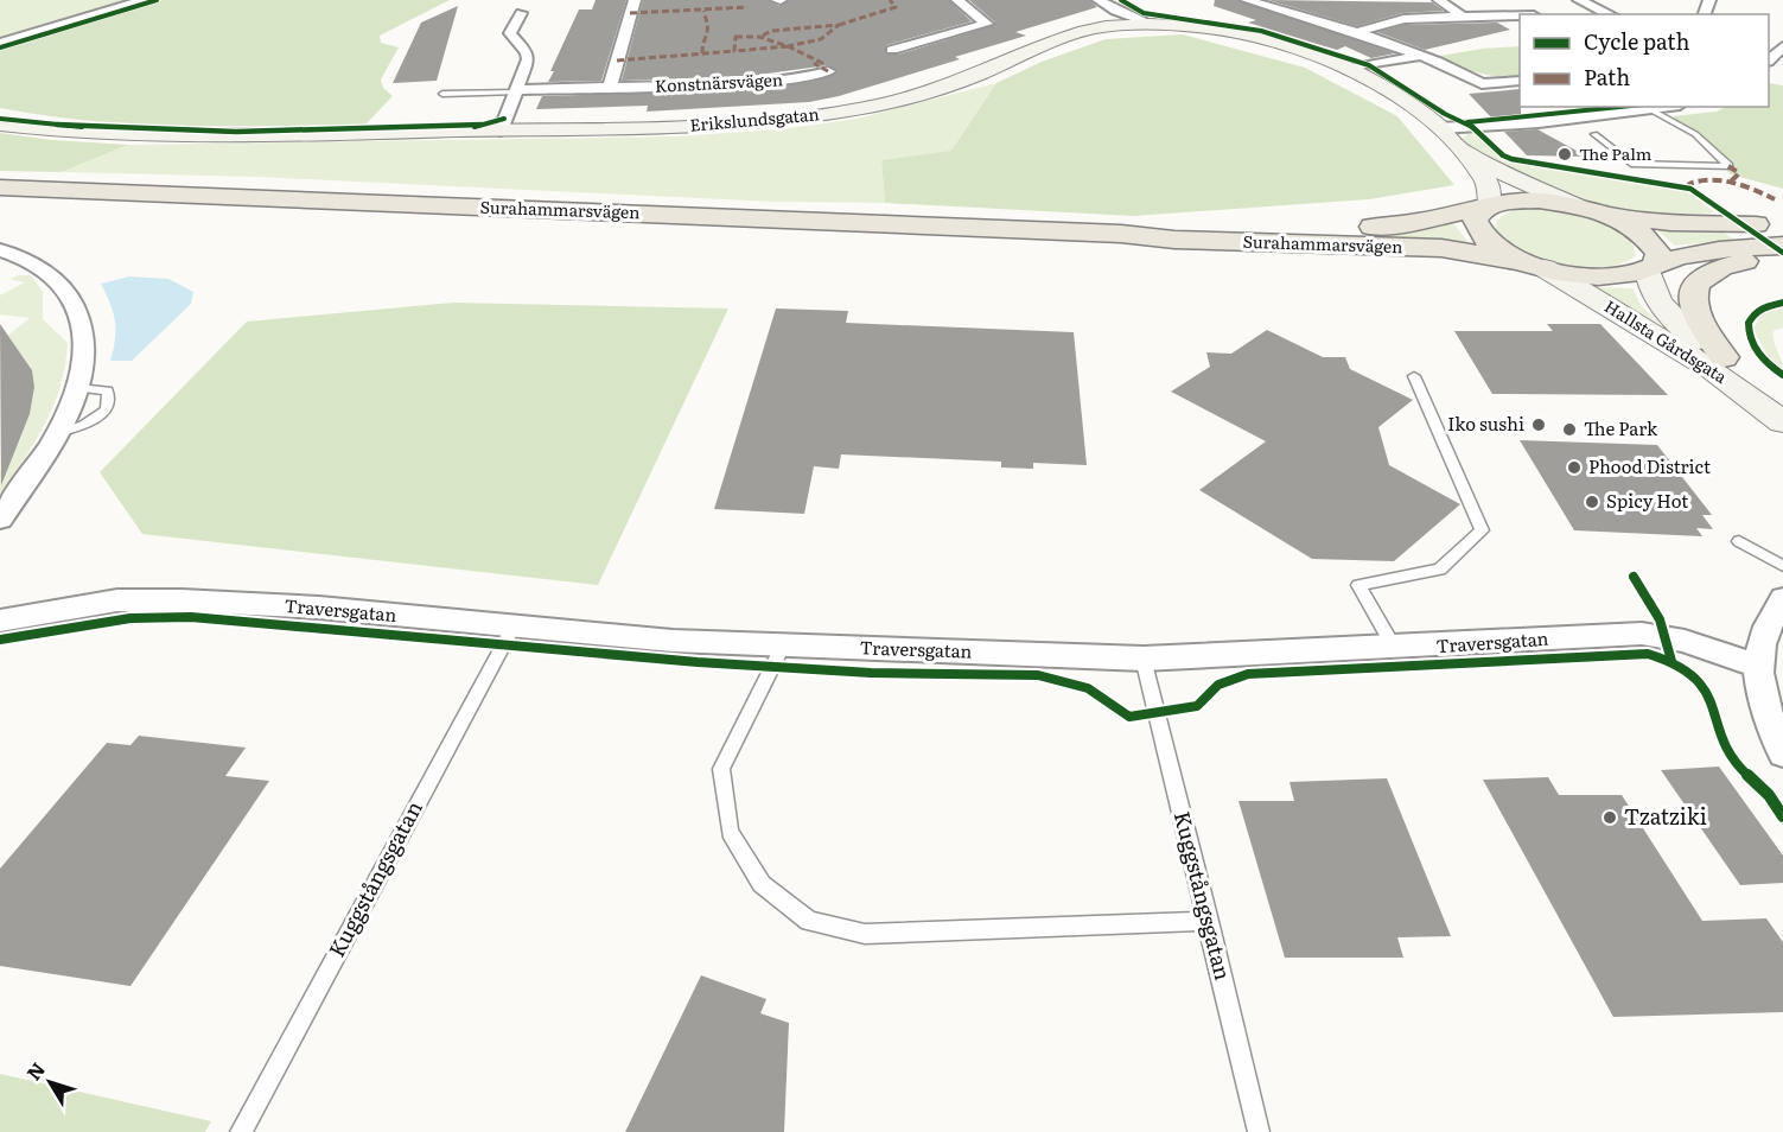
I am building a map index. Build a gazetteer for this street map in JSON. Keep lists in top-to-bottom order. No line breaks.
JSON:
{"streets":{"main road":["Surahammarsvägen"],"street":["Konstnärsvägen","Erikslundsgatan","Hallsta Gårdsgata","Traversgatan"],"lane":["Kuggstångsgatan"]},"crossings":[["Erikslundsgatan","Surahammarsvägen"],["Surahammarsvägen","Hallsta Gårdsgata"],["Traversgatan","Kuggstångsgatan"]],"places":["The Palm","Iko sushi","The Park","Phood District","Spicy Hot","Tzatziki"],"legend":["Cycle path","Path"],"north":"top left"}
